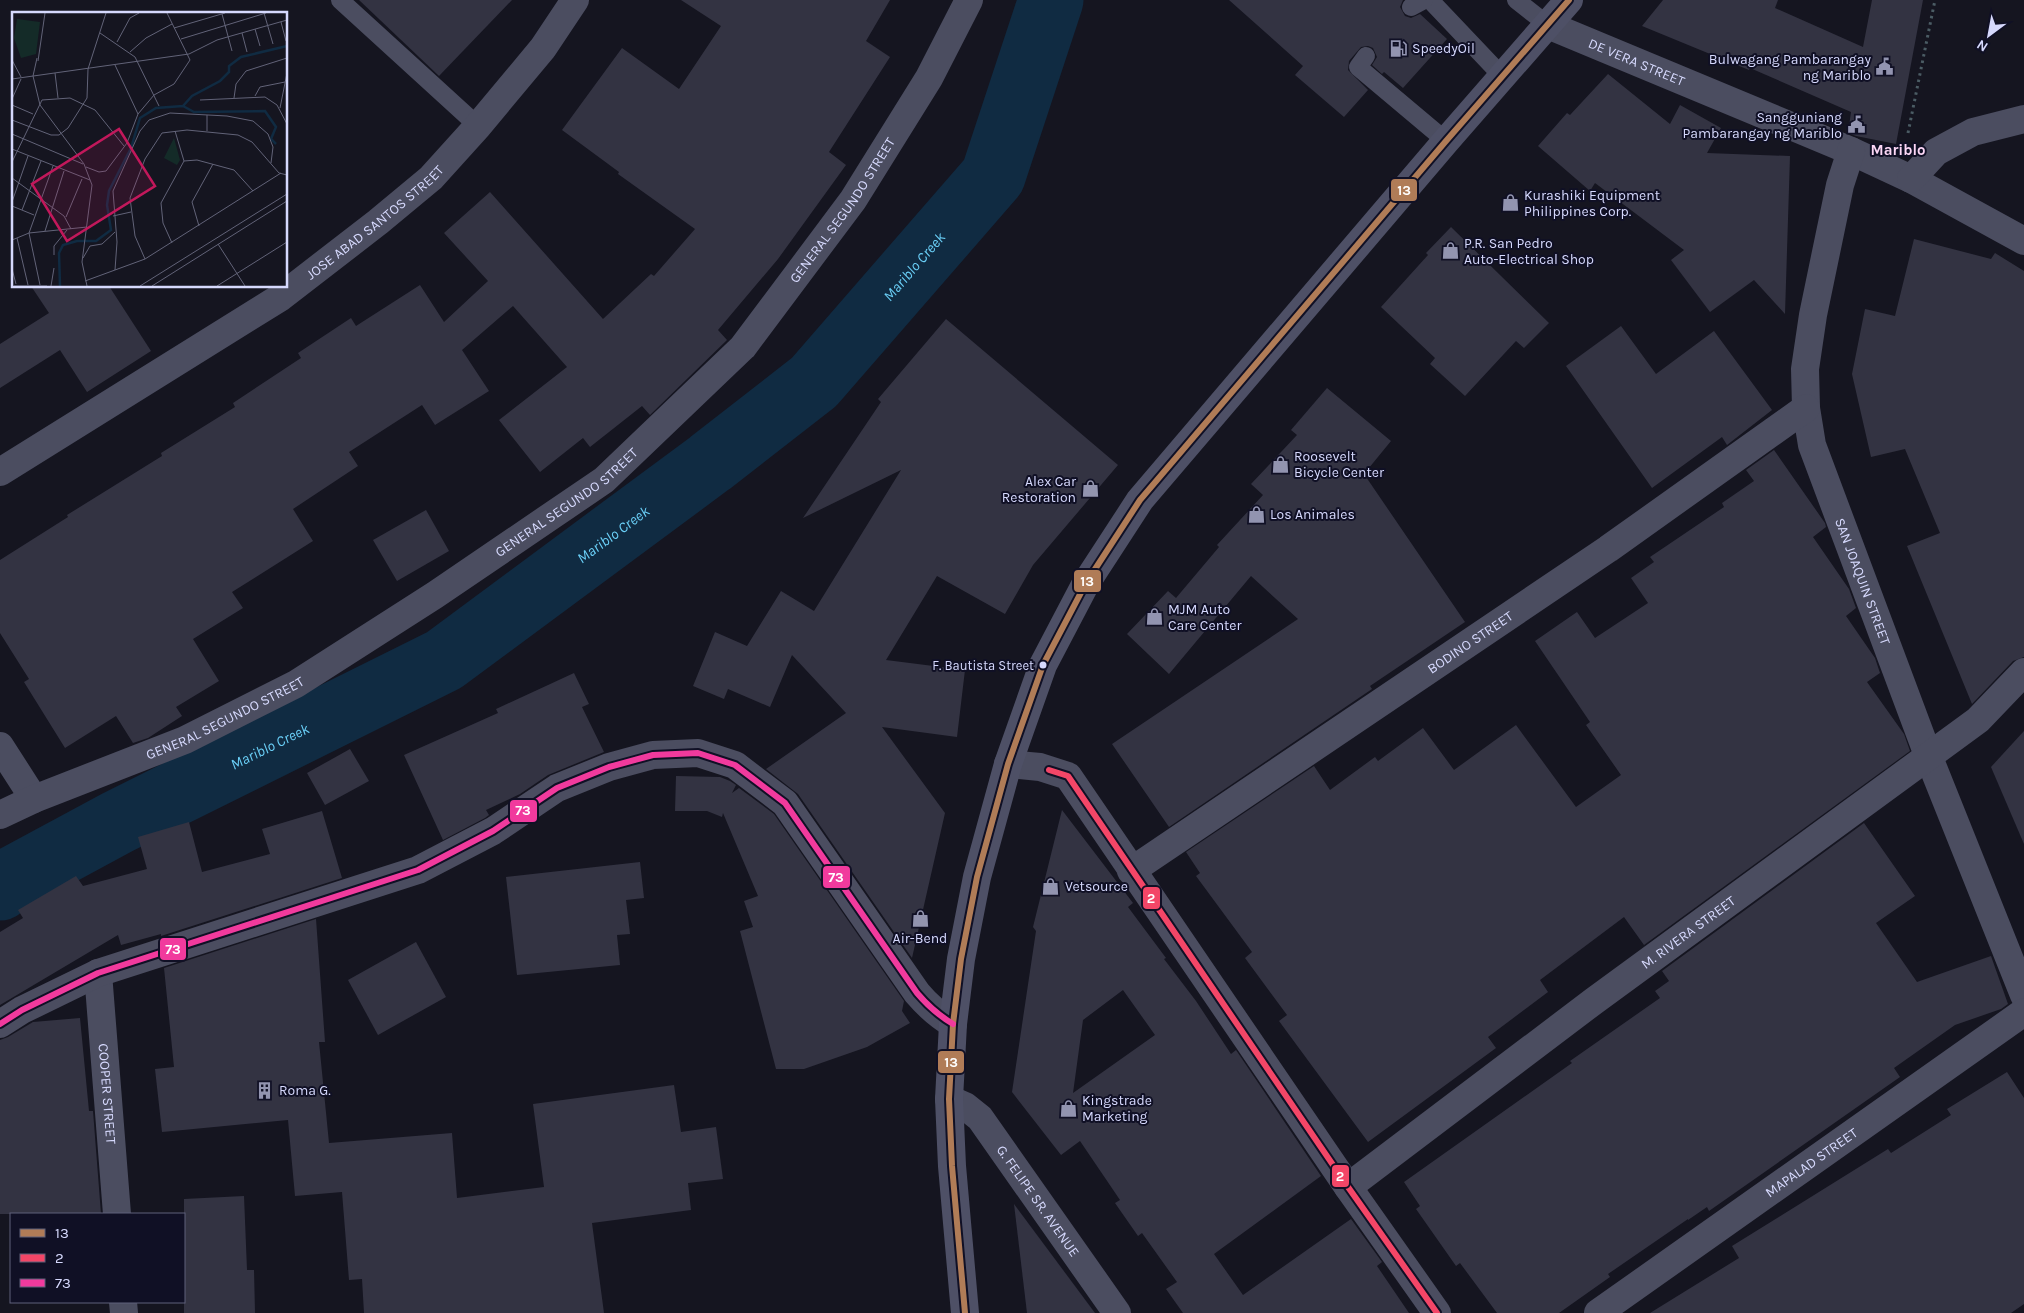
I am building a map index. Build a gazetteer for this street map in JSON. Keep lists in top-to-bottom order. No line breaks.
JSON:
{"streets":{"street":["DE VERA STREET","GENERAL SEGUNDO STREET","JOSE ABAD SANTOS STREET","SAN JOAQUIN STREET","BODINO STREET","M. RIVERA STREET","COOPER STREET","MAPALAD STREET","G. FELIPE SR. AVENUE"]},"crossings":[["DE VERA STREET","SAN JOAQUIN STREET"],["SAN JOAQUIN STREET","BODINO STREET"],["SAN JOAQUIN STREET","M. RIVERA STREET"]],"districts":["Mariblo"],"water":["Mariblo Creek"],"places":{"fuel station":["SpeedyOil"],"public building":["Bulwagang Pambarangay ng Mariblo","Sangguniang Pambarangay ng Mariblo"],"shop":["Kurashiki Equipment Philippines Corp.","P.R. San Pedro Auto-Electrical Shop","Roosevelt Bicycle Center","Alex Car Restoration","Los Animales","MJM Auto Care Center","Vetsource","Air-Bend","Kingstrade Marketing"],"other":["F. Bautista Street"],"building":["Roma G."]},"lines":["transit line 13","transit line 73","transit line 2"],"legend":["13","2","73"],"north":"bottom left"}
